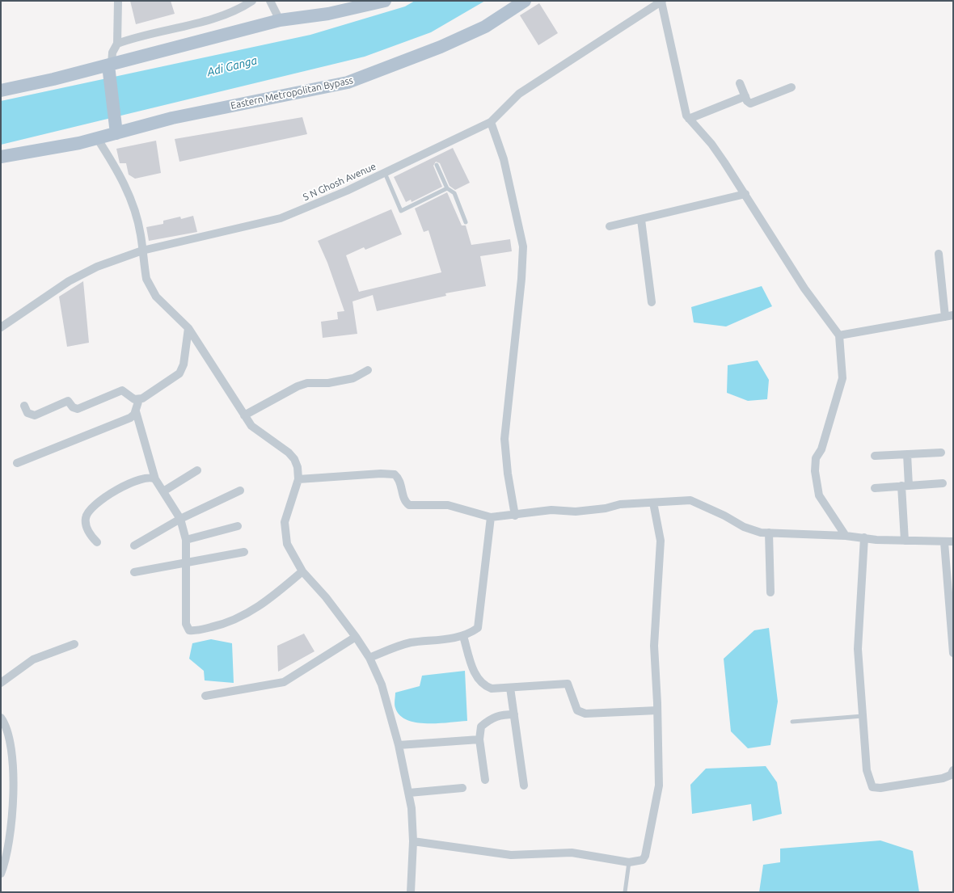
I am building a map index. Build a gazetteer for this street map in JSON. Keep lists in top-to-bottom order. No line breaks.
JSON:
{"streets":{"main road":["Eastern Metropolitan Bypass"],"street":["S N Ghosh Avenue"]},"water":["Adi Ganga"]}
